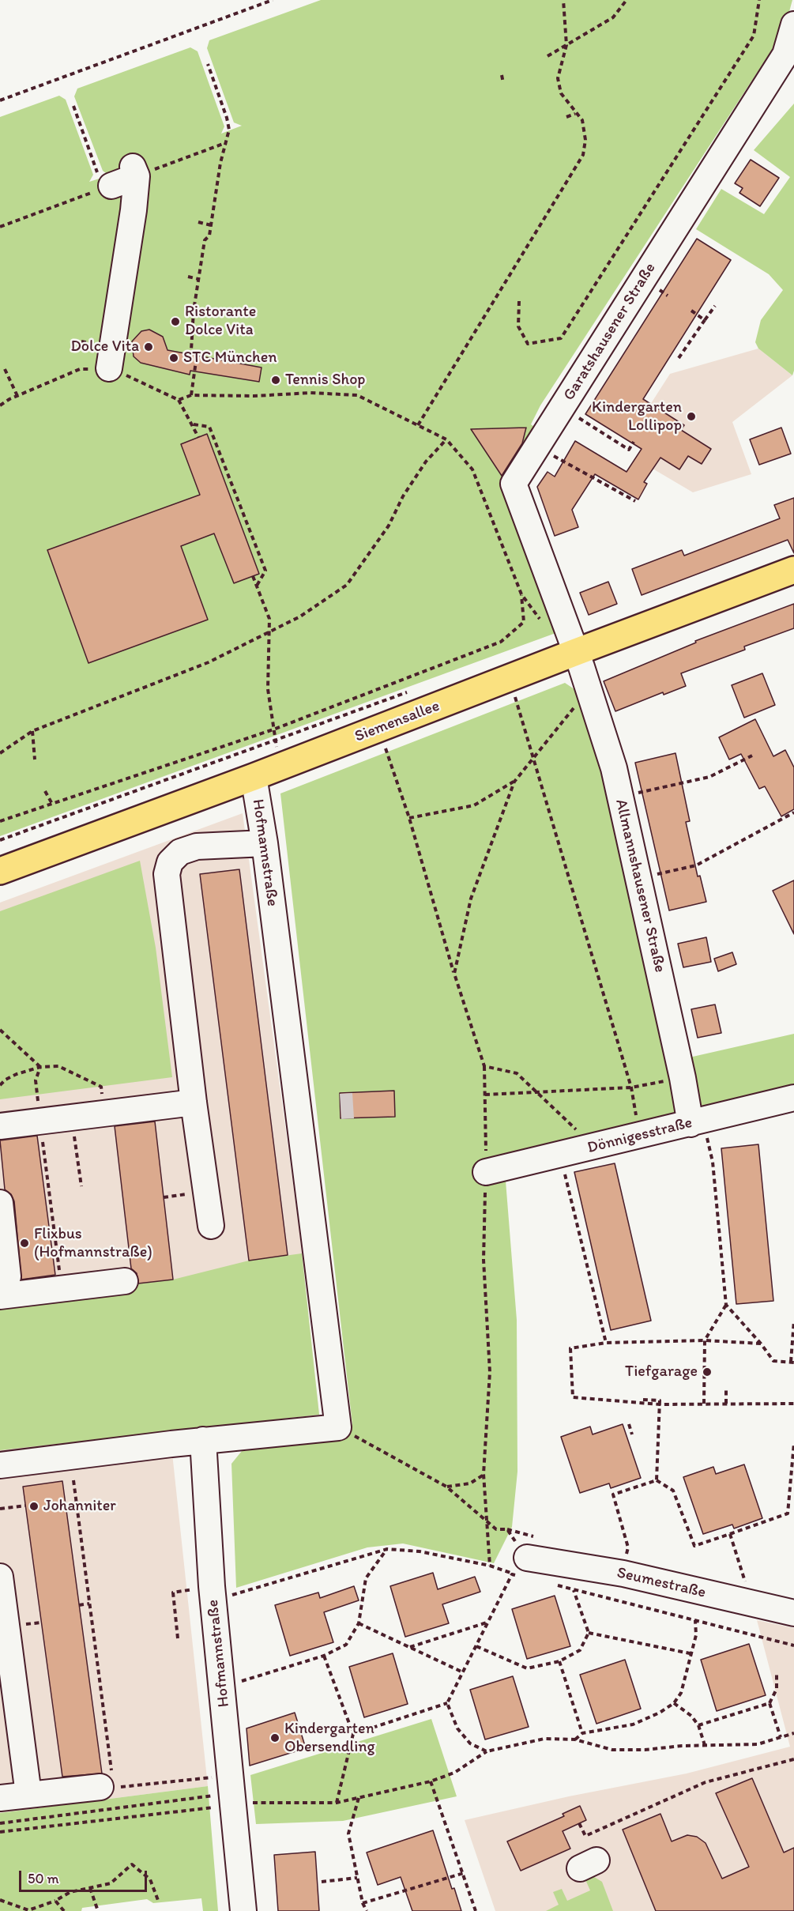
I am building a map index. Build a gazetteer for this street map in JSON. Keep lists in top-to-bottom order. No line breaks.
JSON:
{"streets":{"main road":["Siemensallee"],"street":["Garatshausener Straße","Hofmannstraße","Allmannshausener Straße","Dönnigesstraße","Seumestraße"]},"crossings":[["Garatshausener Straße","Siemensallee"],["Garatshausener Straße","Allmannshausener Straße"],["Siemensallee","Hofmannstraße"],["Siemensallee","Allmannshausener Straße"],["Allmannshausener Straße","Dönnigesstraße"]],"places":["Ristorante Dolce Vita","Dolce Vita","STC München","Tennis Shop","Kindergarten Lollipop","Flixbus (Hofmannstraße)","Tiefgarage","Johanniter","Kindergarten Obersendling"],"scale_bar":"50 m"}
